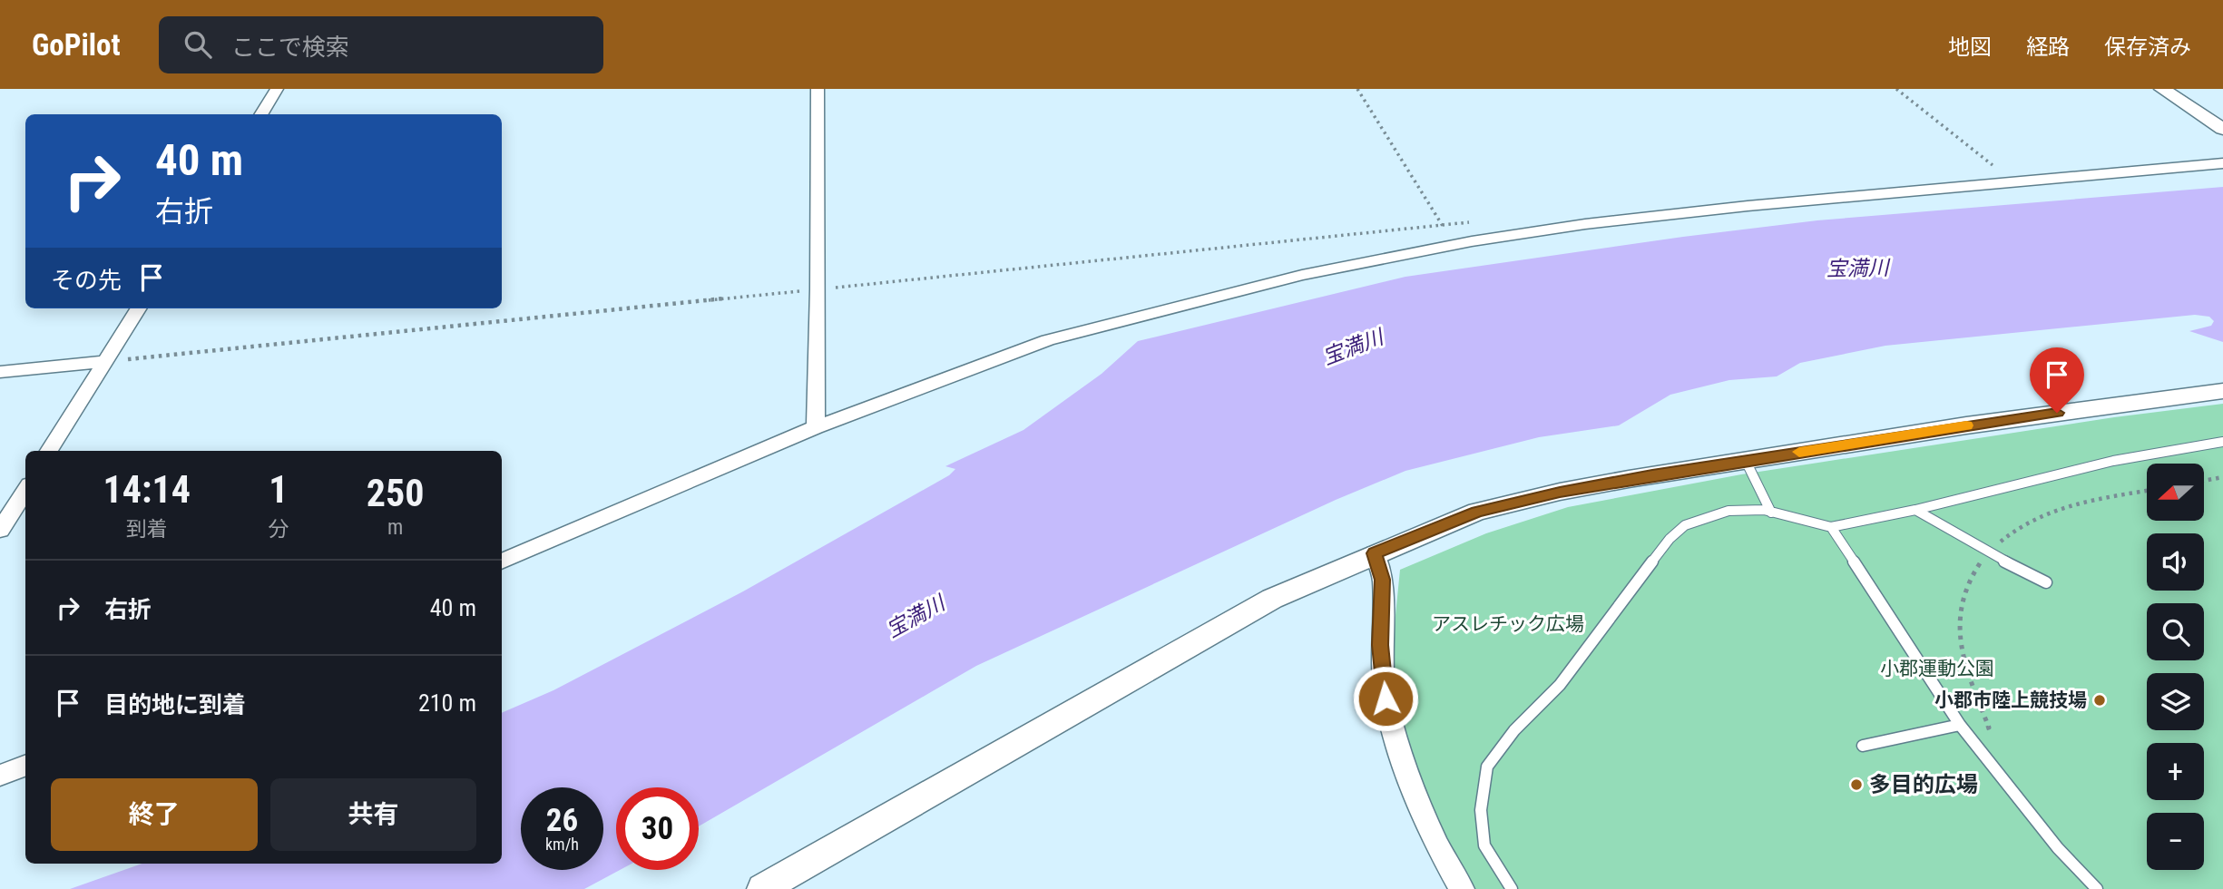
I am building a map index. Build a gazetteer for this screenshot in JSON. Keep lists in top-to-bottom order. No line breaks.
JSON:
{"water":["宝満川"],"parks":["アスレチック広場","小郡運動公園"],"places":["小郡市陸上競技場","多目的広場"],"north":"left","page":{"header":"GoPilot","search":"ここで検索","nav":["地図","経路","保存済み"],"turn":["40 m","右折"],"then":"その先","eta":["14:14","到着","1","分","250","m"],"map_buttons":["+","−"],"list":[{"name":"右折","value":"40 m"},{"name":"目的地に到着","value":"210 m"}],"buttons":["終了","共有"],"speed":"26 km/h","limit":"30"}}
